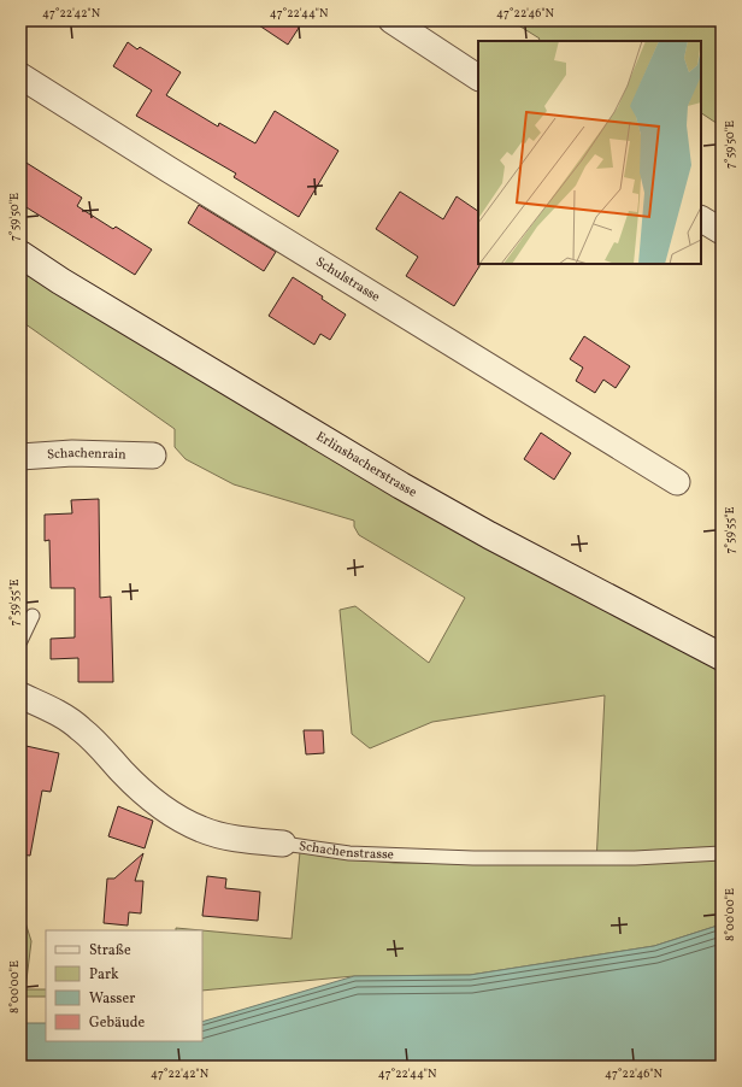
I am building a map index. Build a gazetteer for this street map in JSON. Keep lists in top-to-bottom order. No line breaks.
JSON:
{"streets":{"main road":["Erlinsbacherstrasse"],"street":["Schulstrasse","Schachenrain","Schachenstrasse"]},"legend":["Straße","Park","Wasser","Gebäude"],"coordinates":["47°22'42\"N","47°22'44\"N","47°22'46\"N","7°59'50\"E","7°59'55\"E","8°00'00\"E"]}
